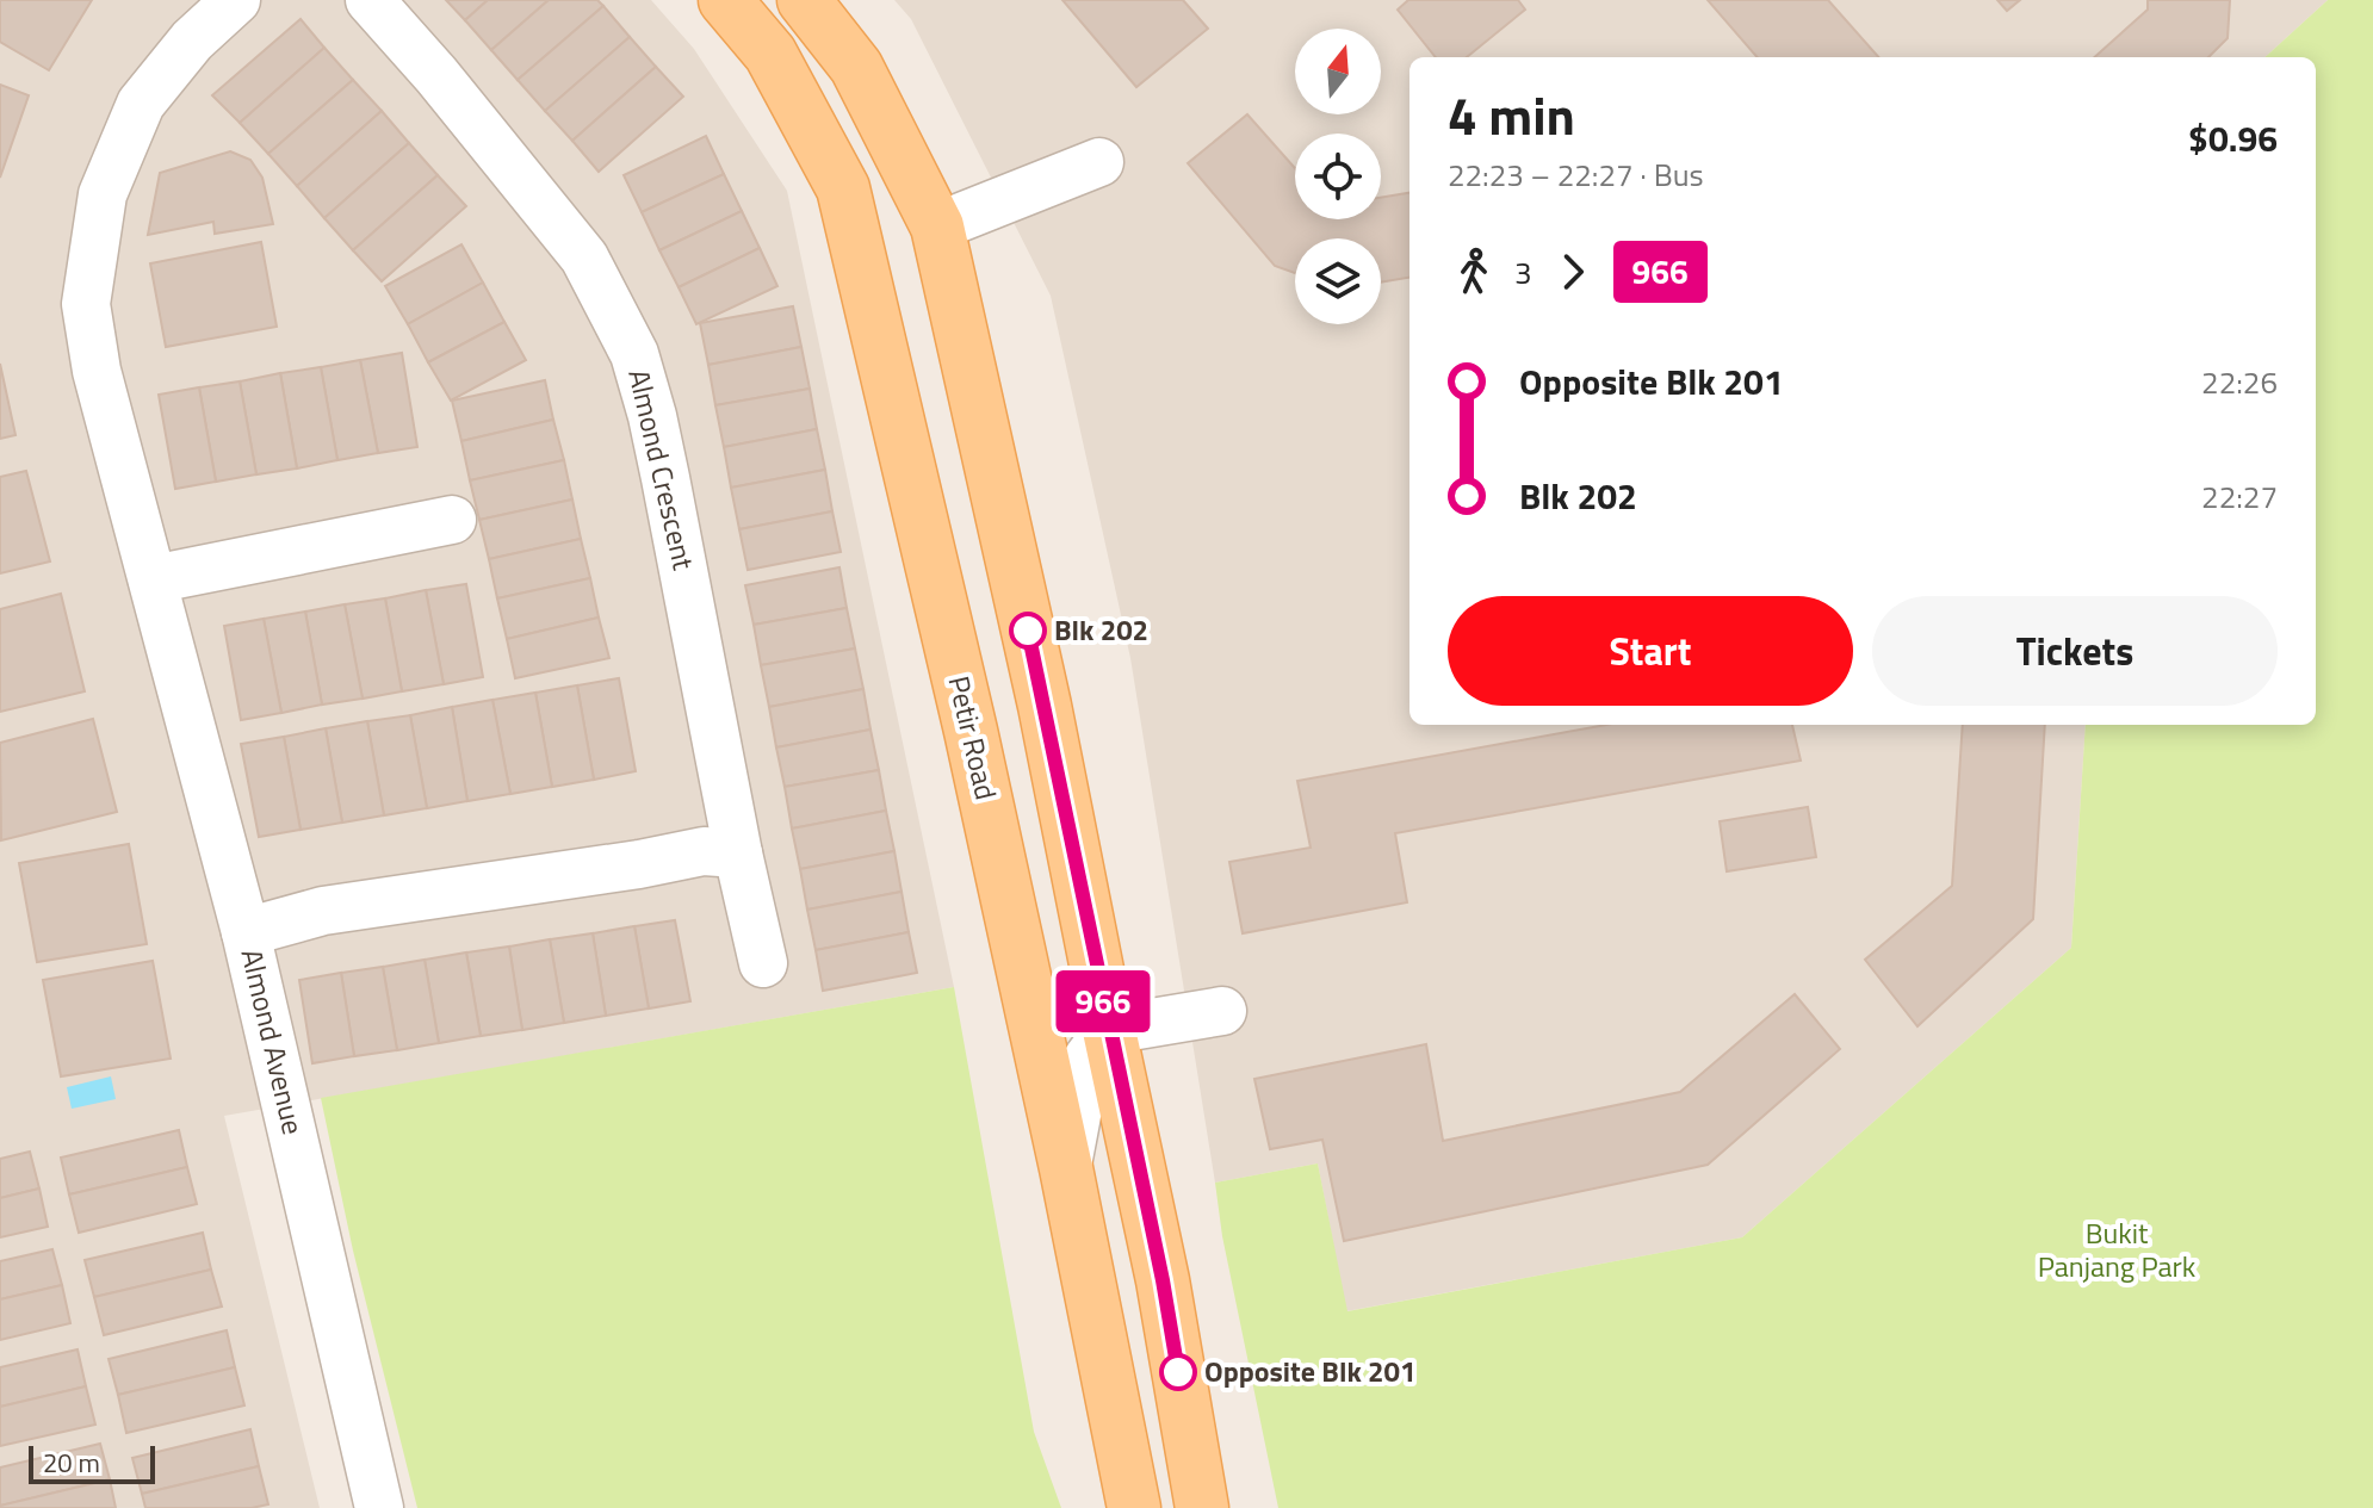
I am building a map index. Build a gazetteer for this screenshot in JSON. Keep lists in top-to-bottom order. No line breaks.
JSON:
{"streets":{"main road":["Petir Road"],"street":["Almond Crescent","Almond Avenue"]},"parks":["Bukit Panjang Park"],"places":["Blk 202","Opposite Blk 201"],"lines":["bus line 966"],"scale_bar":"20 m","north":"top","page":{"on_map":"966","heading":["4 min","22:23 – 22:27 · Bus","$0.96"],"legs":["3","966"],"list":[{"name":"Opposite Blk 201","value":"22:26"},{"name":"Blk 202","value":"22:27"}],"buttons":["Start","Tickets"],"scale":"20 m"}}
